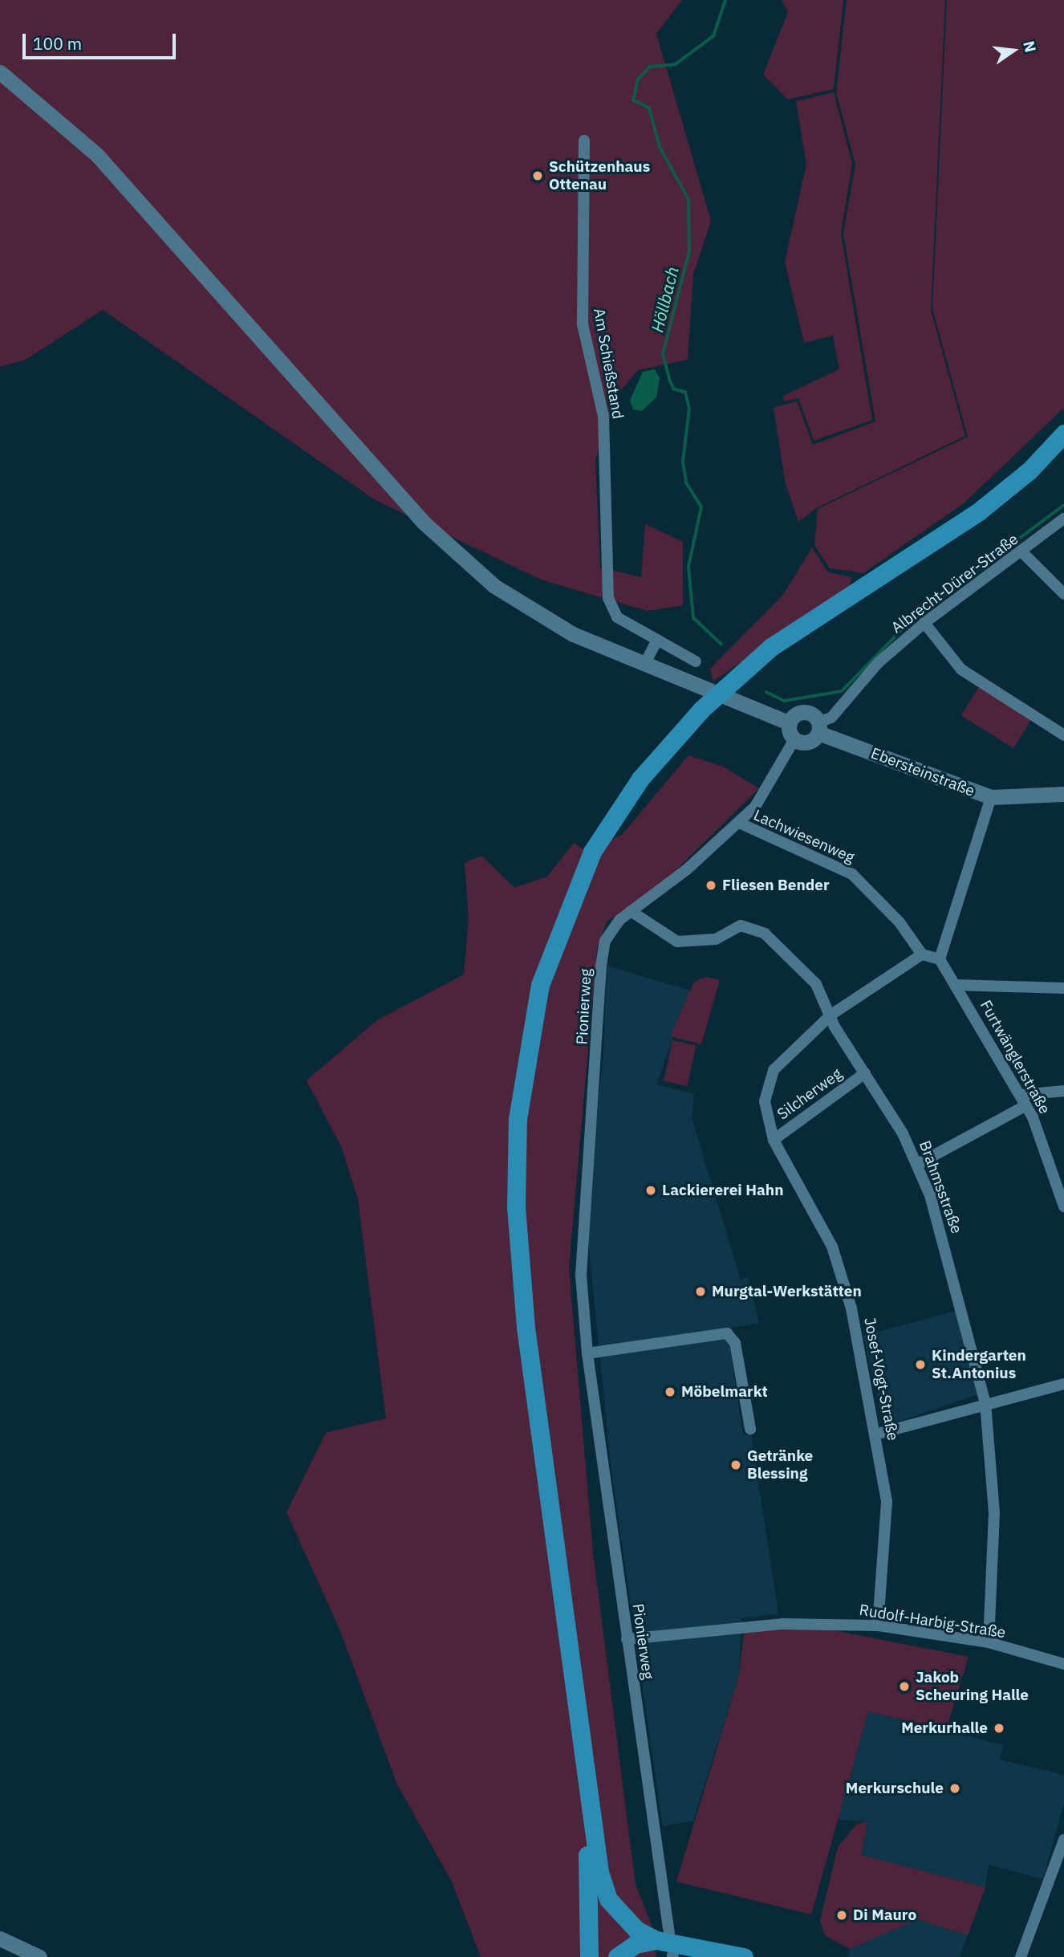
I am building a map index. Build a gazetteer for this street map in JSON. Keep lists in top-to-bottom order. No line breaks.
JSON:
{"streets":{"street":["Am Schießstand","Albrecht-Dürer-Straße","Ebersteinstraße","Lachwiesenweg","Pionierweg","Furtwänglerstraße","Silcherweg","Brahmsstraße","Josef-Vogt-Straße","Rudolf-Harbig-Straße"]},"crossings":[["Albrecht-Dürer-Straße","Ebersteinstraße"],["Lachwiesenweg","Pionierweg"],["Lachwiesenweg","Josef-Vogt-Straße"],["Pionierweg","Brahmsstraße"],["Pionierweg","Rudolf-Harbig-Straße"],["Silcherweg","Brahmsstraße"],["Silcherweg","Josef-Vogt-Straße"],["Brahmsstraße","Josef-Vogt-Straße"],["Brahmsstraße","Rudolf-Harbig-Straße"],["Josef-Vogt-Straße","Rudolf-Harbig-Straße"]],"water":["Höllbach"],"places":["Schützenhaus Ottenau","Fliesen Bender","Lackiererei Hahn","Murgtal-Werkstätten","Kindergarten St.Antonius","Möbelmarkt","Getränke Blessing","Jakob Scheuring Halle","Merkurhalle","Merkurschule","Di Mauro"],"scale_bar":"100 m","north":"right"}
